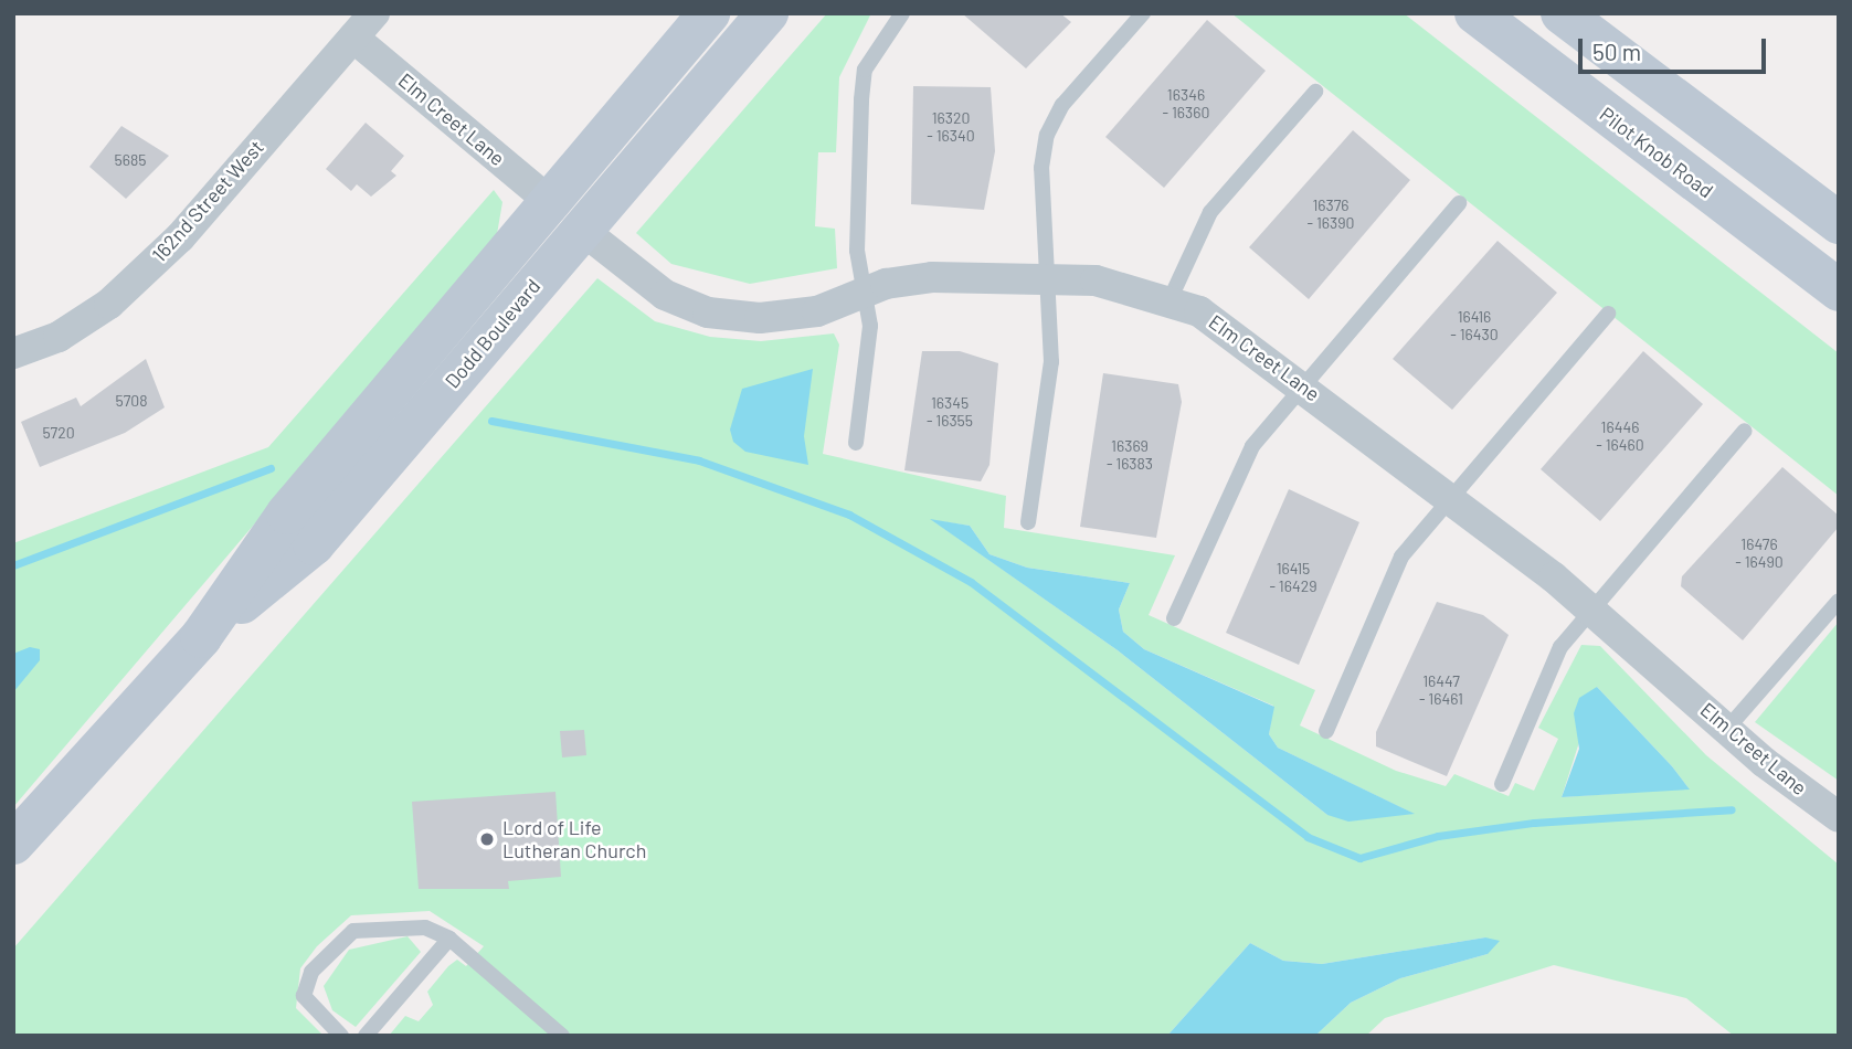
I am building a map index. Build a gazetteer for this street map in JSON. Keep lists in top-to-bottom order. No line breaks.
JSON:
{"streets":{"street":["Elm Creet Lane","Pilot Knob Road","162nd Street West","Dodd Boulevard"]},"crossings":[["Elm Creet Lane","162nd Street West"],["Elm Creet Lane","Dodd Boulevard"]],"places":["Lord of Life Lutheran Church"],"house_numbers":["16346 - 16360","16320 - 16340","5685","16376 - 16390","16416 - 16430","5708","16345 - 16355","16446 - 16460","5720","16369 - 16383","16476 - 16490","16415 - 16429","16447 - 16461"],"scale_bar":"50 m"}
